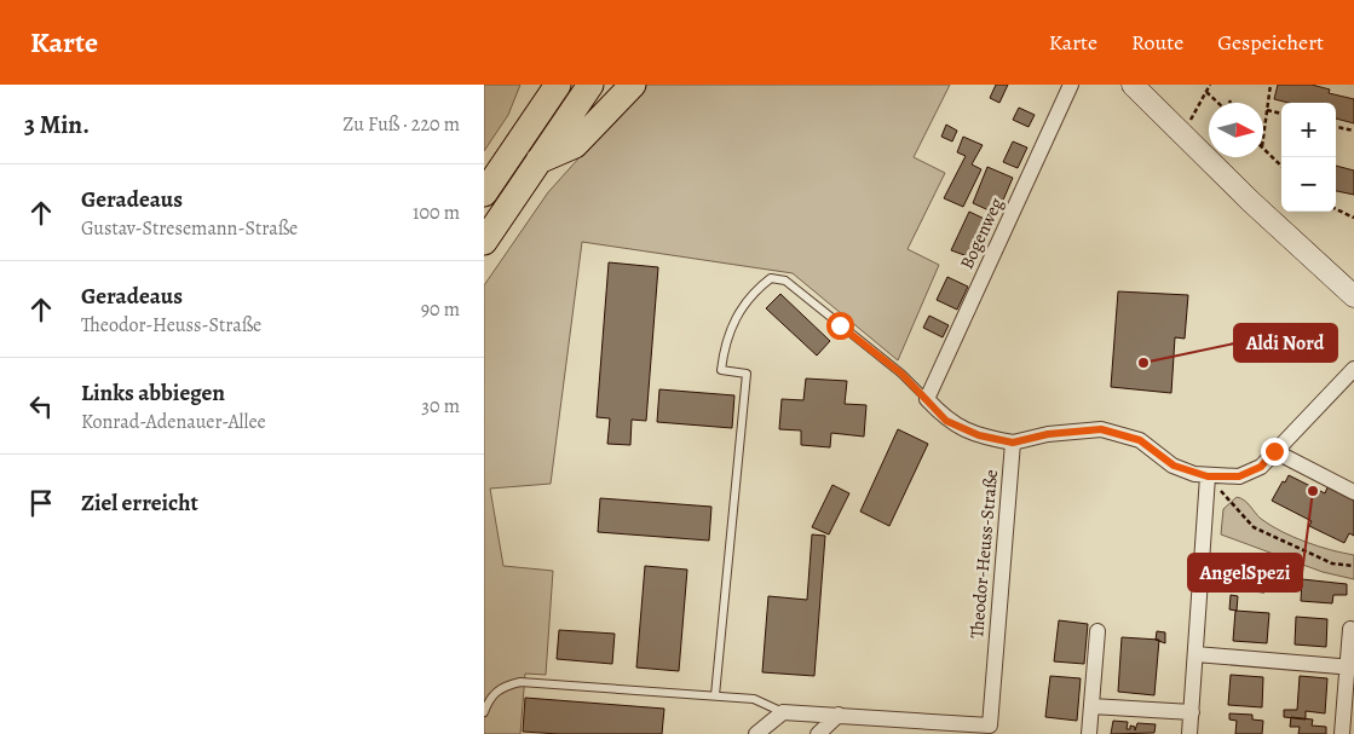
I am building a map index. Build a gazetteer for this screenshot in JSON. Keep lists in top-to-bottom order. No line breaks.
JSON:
{"streets":{"street":["Bogenweg","Theodor-Heuss-Straße"]},"places":["Aldi Nord","AngelSpezi"],"north":"right","page":{"header":"Karte","nav":["Karte","Route","Gespeichert"],"heading":["3 Min.","Zu Fuß · 220 m"],"map_buttons":["+","−"],"list":[["Geradeaus","Gustav-Stresemann-Straße","100 m"],["Geradeaus","Theodor-Heuss-Straße","90 m"],["Links abbiegen","Konrad-Adenauer-Allee","30 m"],"Ziel erreicht"]}}
